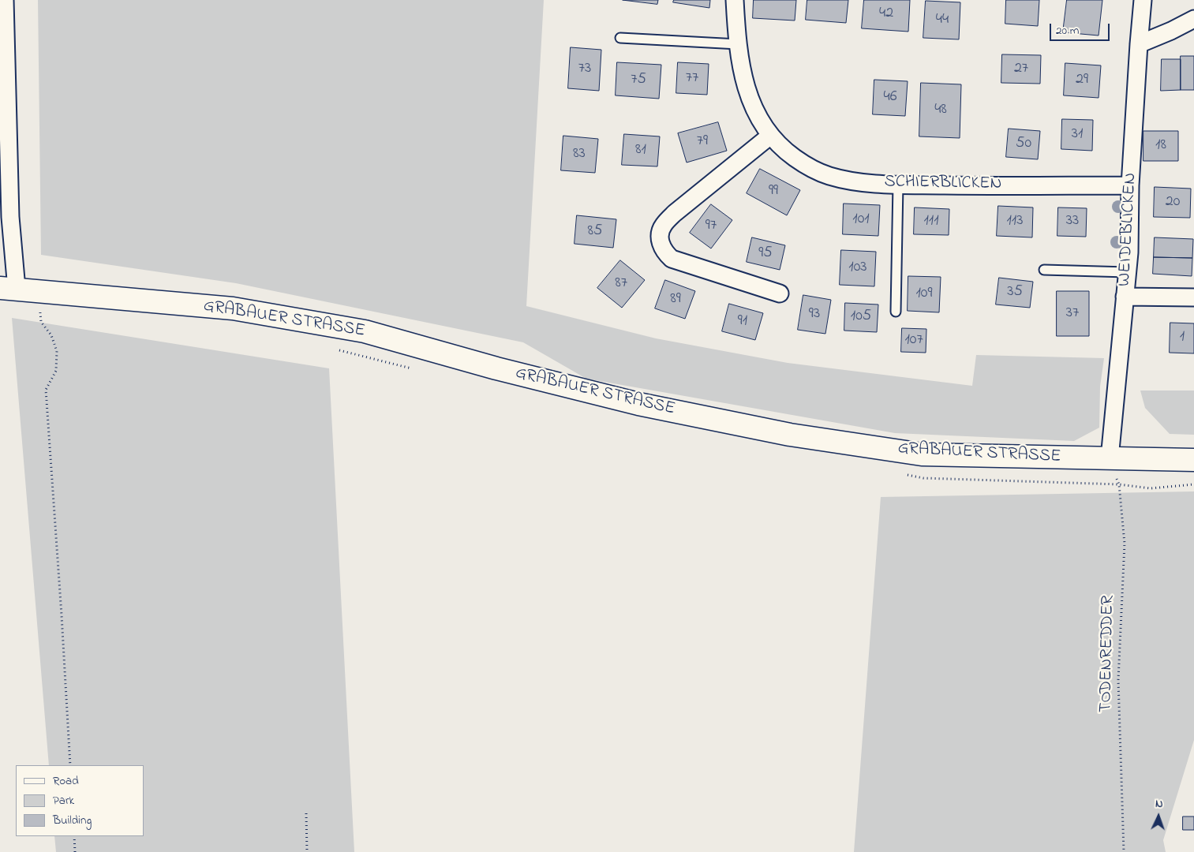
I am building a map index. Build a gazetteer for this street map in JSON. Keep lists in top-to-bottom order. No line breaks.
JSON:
{"streets":{"main road":["GRABAUER STRASSE"],"street":["SCHIERBLICKEN","WEIDEBLICKEN"],"path":["TODENREDDER"]},"crossings":[["SCHIERBLICKEN","WEIDEBLICKEN"],["WEIDEBLICKEN","GRABAUER STRASSE"],["WEIDEBLICKEN","TODENREDDER"],["GRABAUER STRASSE","TODENREDDER"]],"house_numbers":["42","44","73","27","77","75","29","46","48","31","79","50","18","81","83","99","20","101","111","113","33","97","85","95","103","87","35","109","89","37","93","105","91","1","107"],"legend":["Road","Park","Building"],"scale_bar":"20 m","north":"top"}
